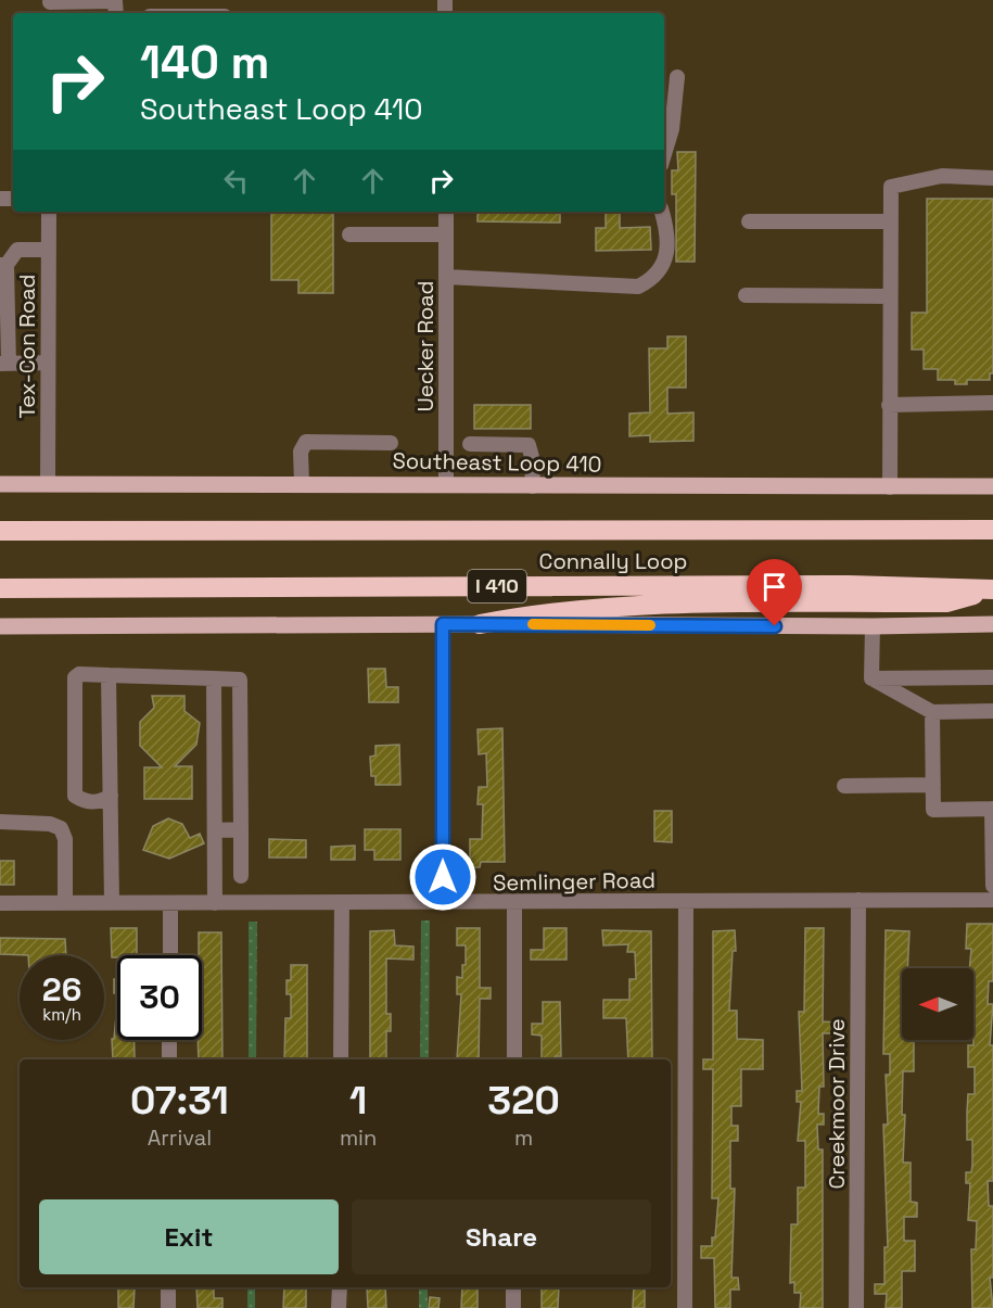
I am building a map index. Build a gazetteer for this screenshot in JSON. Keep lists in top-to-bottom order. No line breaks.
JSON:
{"streets":{"highway":["Connally Loop","I 410"],"main road":["Southeast Loop 410"],"street":["Tex-Con Road","Uecker Road","Semlinger Road","Creekmoor Drive"]},"crossings":[["Tex-Con Road","Southeast Loop 410"],["Uecker Road","Southeast Loop 410"],["Semlinger Road","Creekmoor Drive"]],"north":"left","page":{"turn":["140 m","Southeast Loop 410"],"speed":"26 km/h","limit":"30","eta":["07:31","Arrival","1","min","320","m"],"buttons":["Exit","Share"]}}
